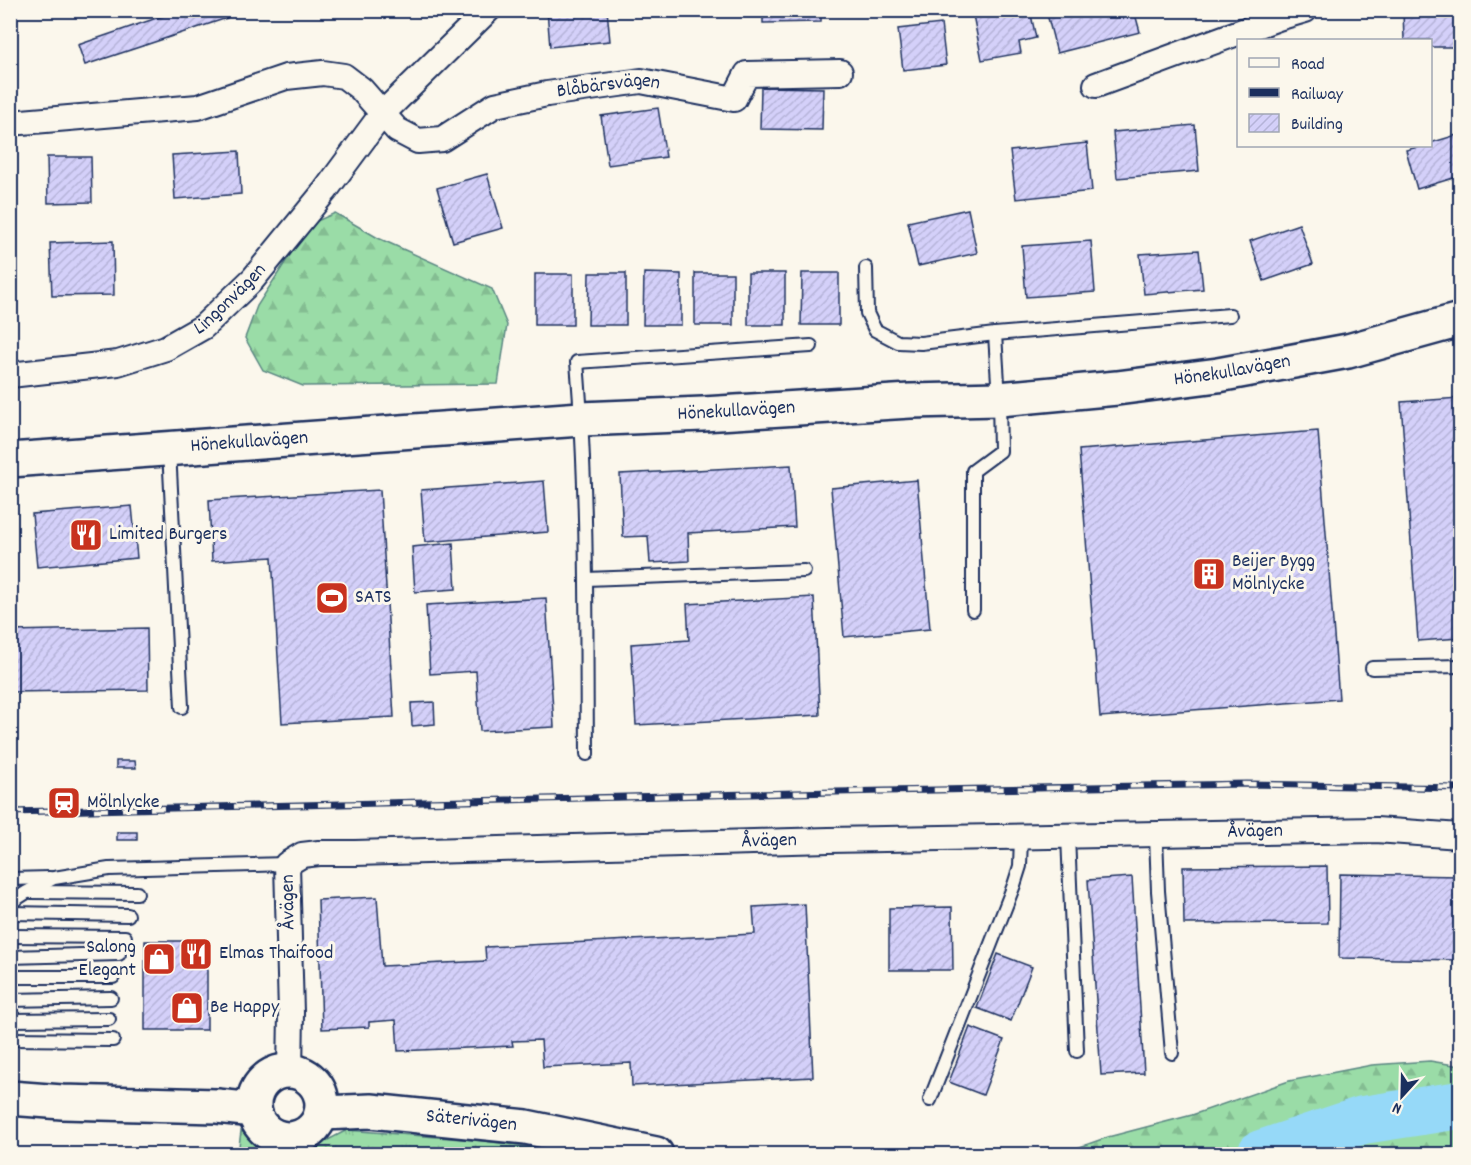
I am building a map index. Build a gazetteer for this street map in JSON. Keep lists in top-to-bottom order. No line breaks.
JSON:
{"streets":{"street":["Blåbärsvägen","Lingonvägen","Hönekullavägen","Åvägen","Säterivägen"]},"crossings":[["Blåbärsvägen","Lingonvägen"],["Åvägen","Säterivägen"]],"places":{"restaurant":["Limited Burgers","Elmas Thaifood"],"building":["Beijer Bygg Mölnlycke"],"sports":["SATS"],"station":["Mölnlycke"],"shop":["Salong Elegant","Be Happy"]},"legend":["Road","Railway","Building"],"north":"bottom"}
